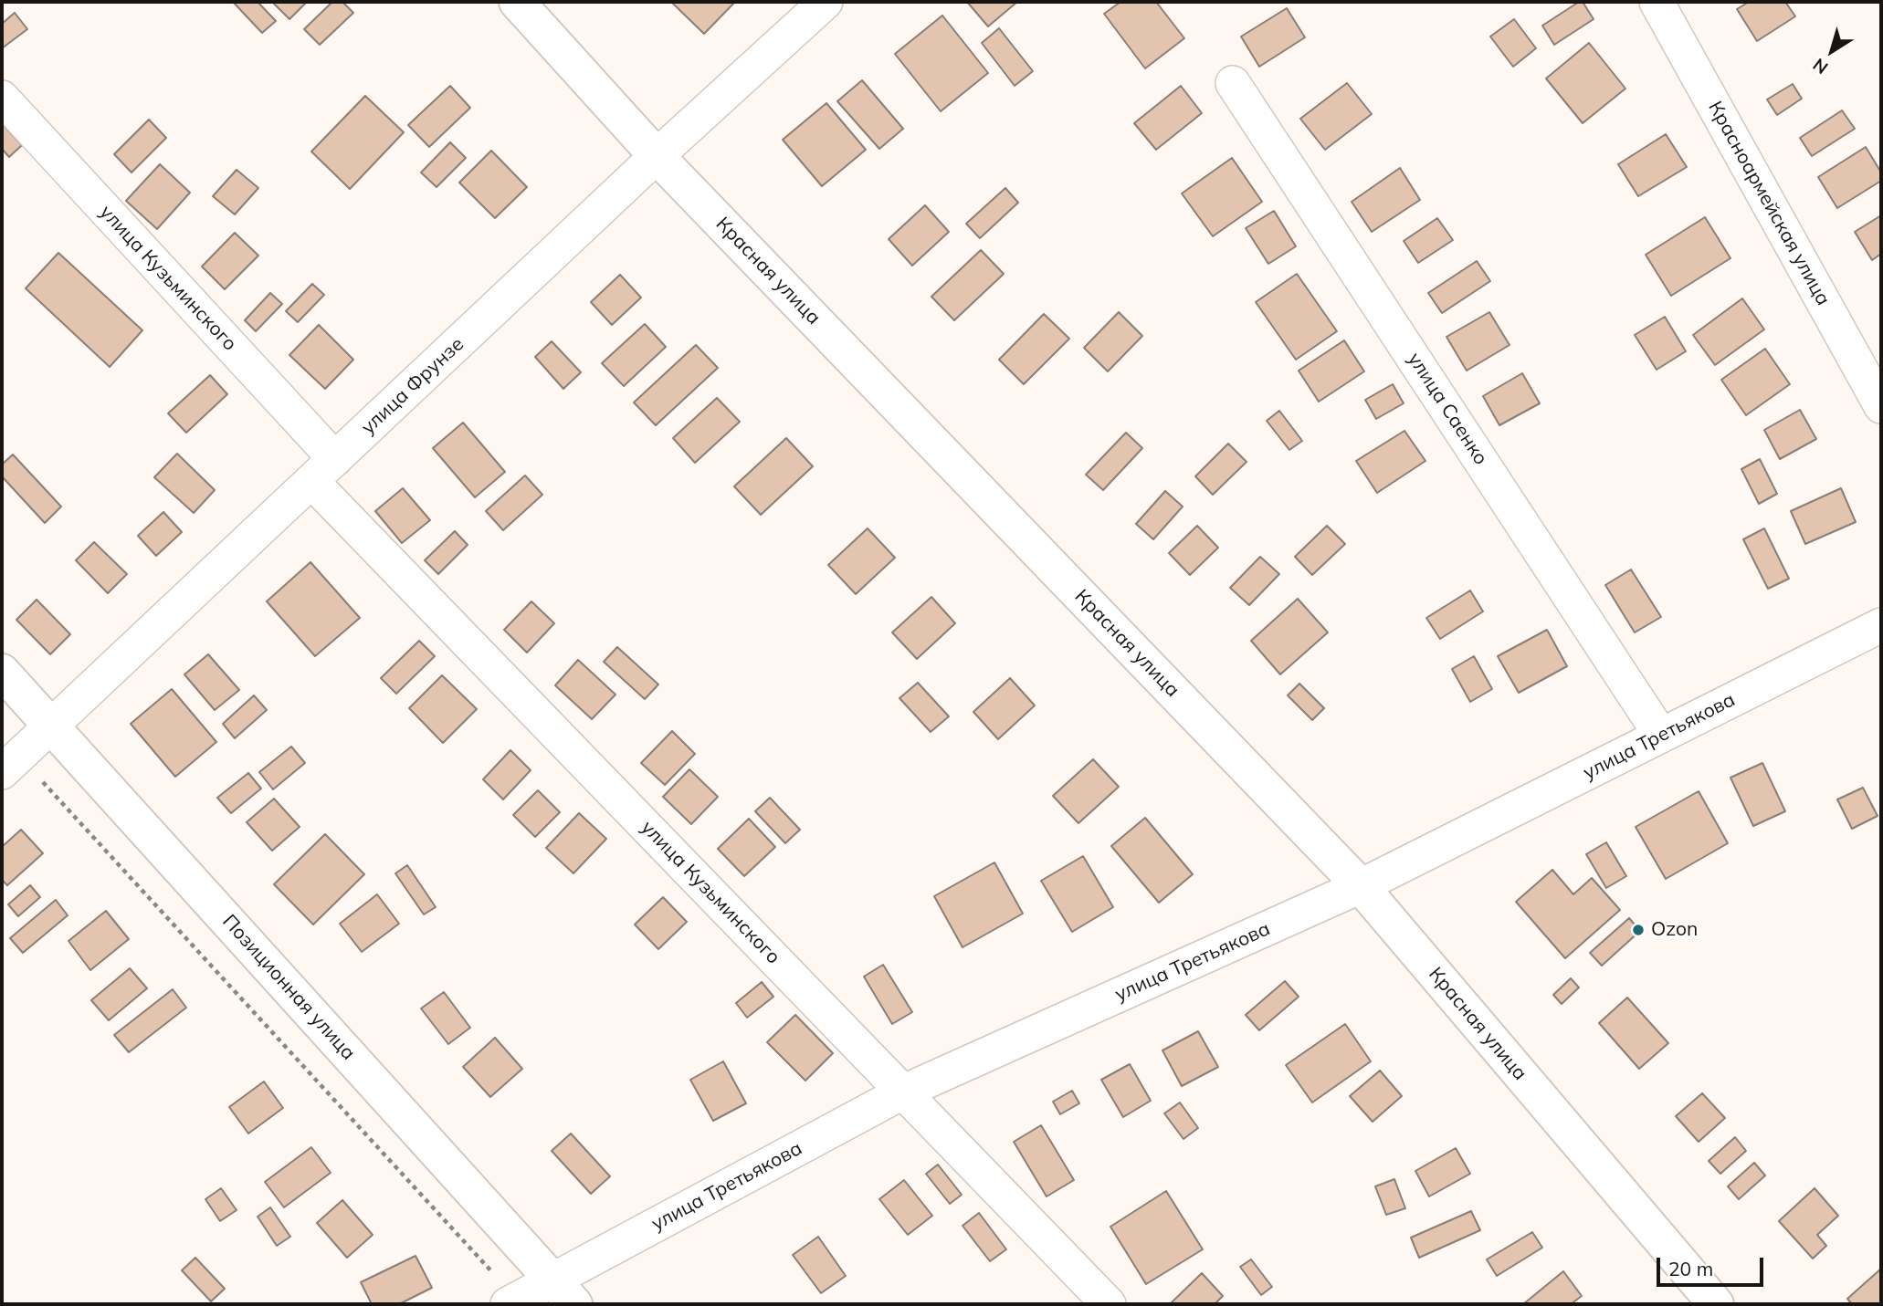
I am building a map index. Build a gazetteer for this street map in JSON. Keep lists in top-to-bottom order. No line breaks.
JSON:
{"streets":{"main road":["Красная улица","Позиционная улица"],"street":["Красноармейская улица","улица Кузьминского","улица Фрунзе","улица Саенко","улица Третьякова"]},"crossings":[["Красная улица","улица Фрунзе"],["Красная улица","улица Третьякова"],["улица Кузьминского","улица Фрунзе"],["улица Кузьминского","улица Третьякова"],["улица Фрунзе","Позиционная улица"],["улица Саенко","улица Третьякова"],["улица Третьякова","Позиционная улица"]],"places":["Ozon"],"scale_bar":"20 m","north":"bottom left"}
